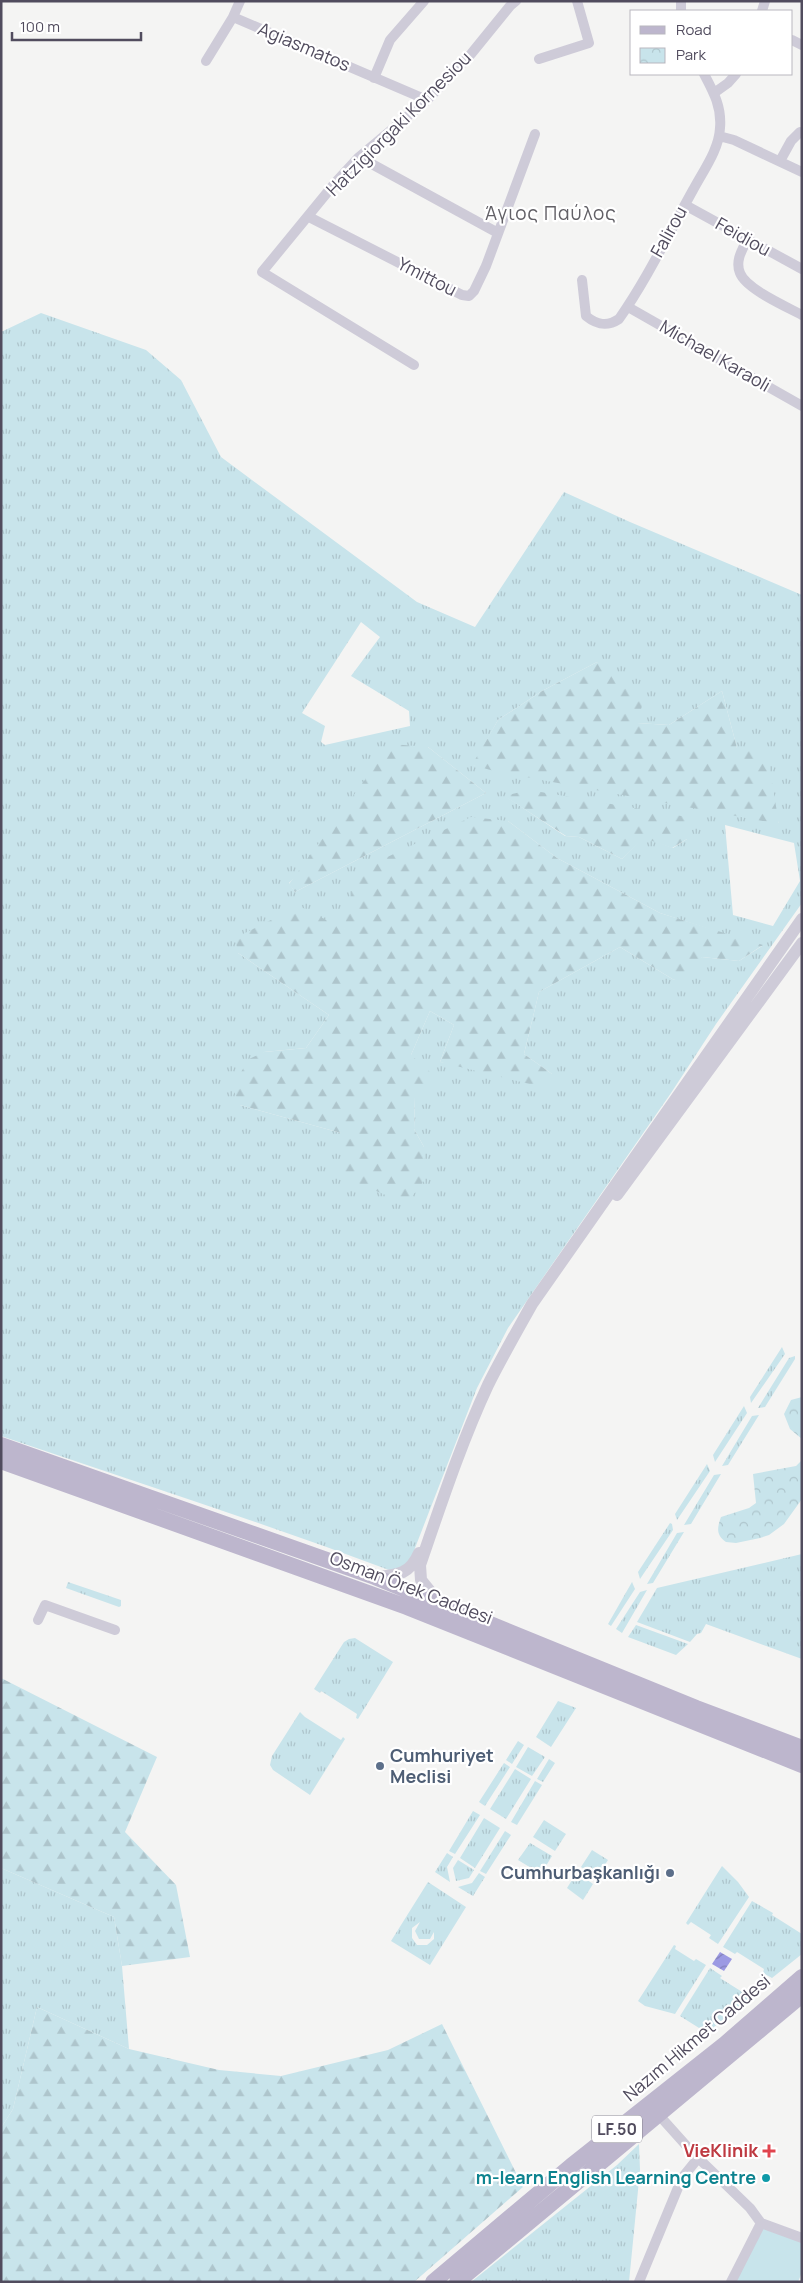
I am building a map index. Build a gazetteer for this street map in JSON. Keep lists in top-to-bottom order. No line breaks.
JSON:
{"streets":{"main road":["Osman Örek Caddesi","Nazım Hikmet Caddesi","LF.50"],"street":["Agiasmatos","Hatzigiorgaki Kornesiou","Falirou","Feidiou","Ymittou","Michael Karaoli"]},"crossings":[["Agiasmatos","Hatzigiorgaki Kornesiou"],["Hatzigiorgaki Kornesiou","Ymittou"],["Falirou","Feidiou"],["Falirou","Michael Karaoli"]],"districts":["Άγιος Παύλος"],"places":{"other":["Cumhuriyet Meclisi","Cumhurbaşkanlığı","m-learn English Learning Centre"],"health":["VieKlinik"]},"legend":["Road","Park"],"scale_bar":"100 m"}
